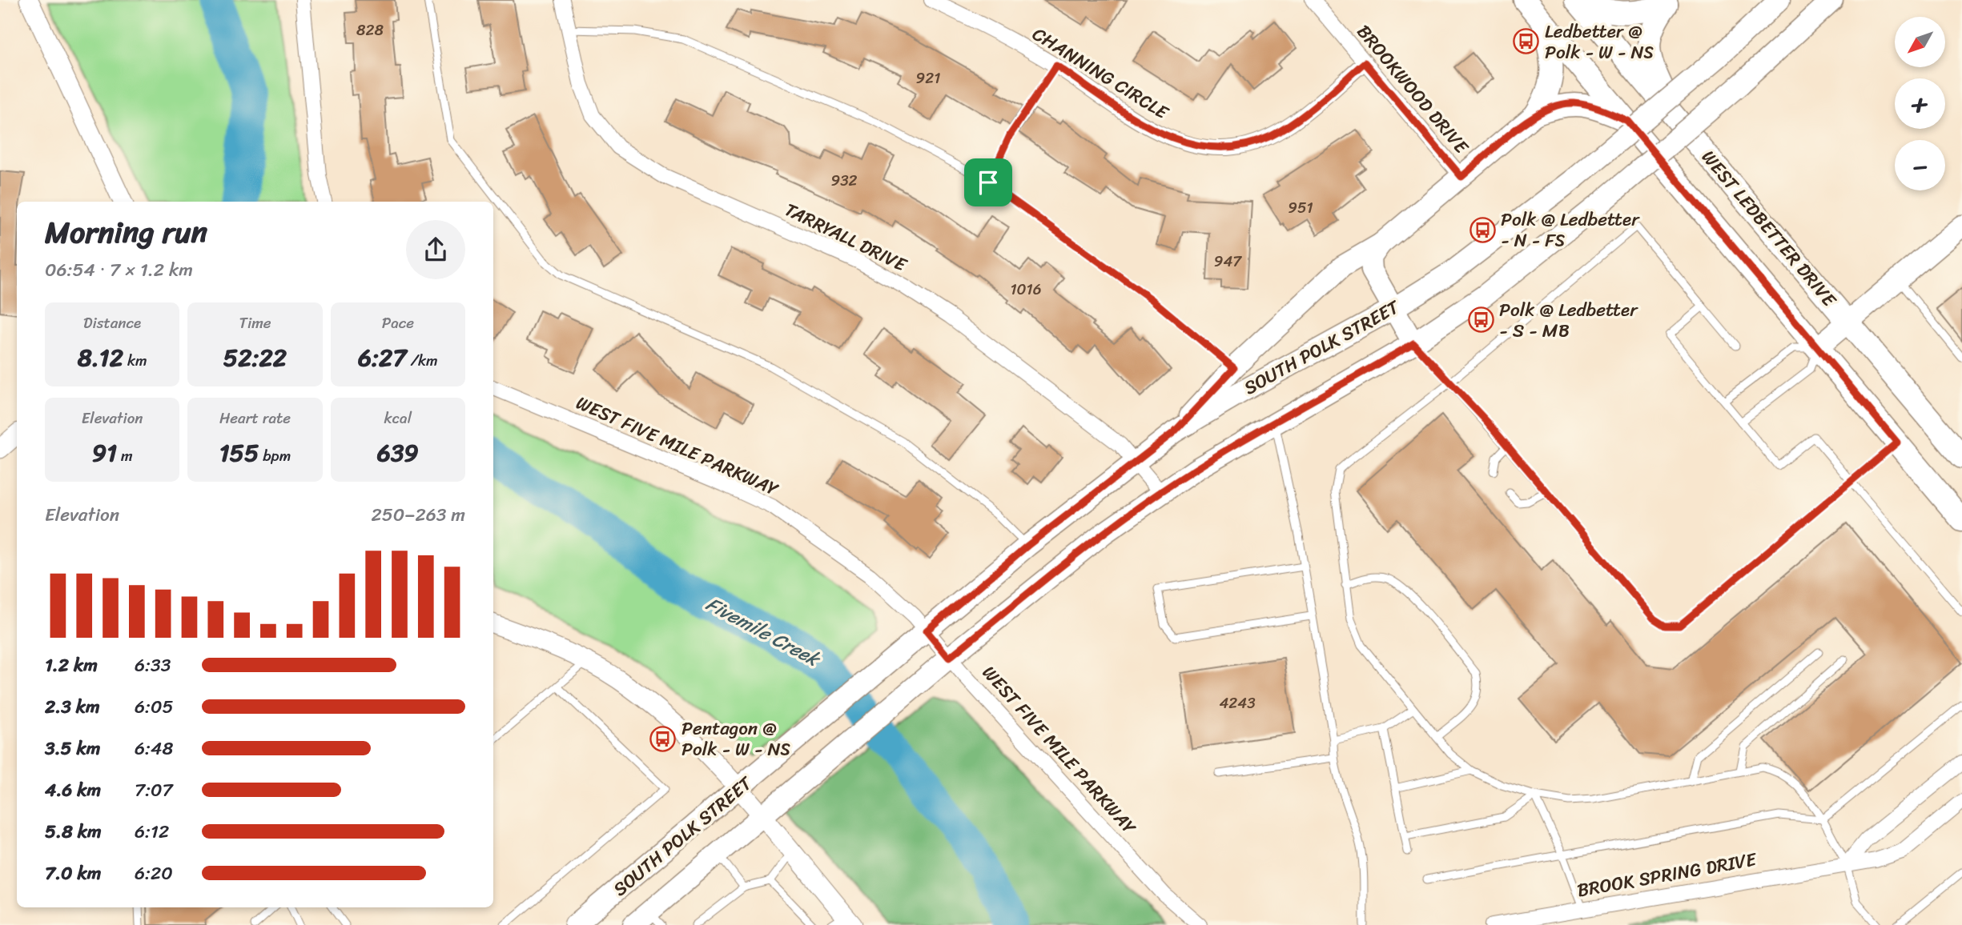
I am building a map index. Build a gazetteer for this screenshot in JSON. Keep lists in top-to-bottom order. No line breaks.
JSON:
{"streets":{"main road":["WEST LEDBETTER DRIVE","SOUTH POLK STREET"],"street":["CHANNING CIRCLE","BROOKWOOD DRIVE","TARRYALL DRIVE","WEST FIVE MILE PARKWAY","BROOK SPRING DRIVE"]},"crossings":[["CHANNING CIRCLE","BROOKWOOD DRIVE"],["TARRYALL DRIVE","SOUTH POLK STREET"],["SOUTH POLK STREET","WEST FIVE MILE PARKWAY"]],"water":["Fivemile Creek"],"places":{"bus stop":["Ledbetter @ Polk - W - NS","Polk @ Ledbetter - N - FS","Polk @ Ledbetter - S - MB","Pentagon @ Polk - W - NS"]},"house_numbers":["828","921","932","951","947","1016","4243"],"north":"bottom left","page":{"map_buttons":["+","−"],"heading":["Morning run","06:54 · 7 × 1.2 km"],"stats":[["Distance","8.12 km"],["Time","52:22"],["Pace","6:27 /km"],["Elevation","91 m"],["Heart rate","155 bpm"],["kcal","639"]],"chart":["Elevation","250–263 m"],"list":[{"name":"1.2 km","note":"6:33"},{"name":"2.3 km","note":"6:05"},{"name":"3.5 km","note":"6:48"},{"name":"4.6 km","note":"7:07"},{"name":"5.8 km","note":"6:12"},{"name":"7.0 km","note":"6:20"}]}}
